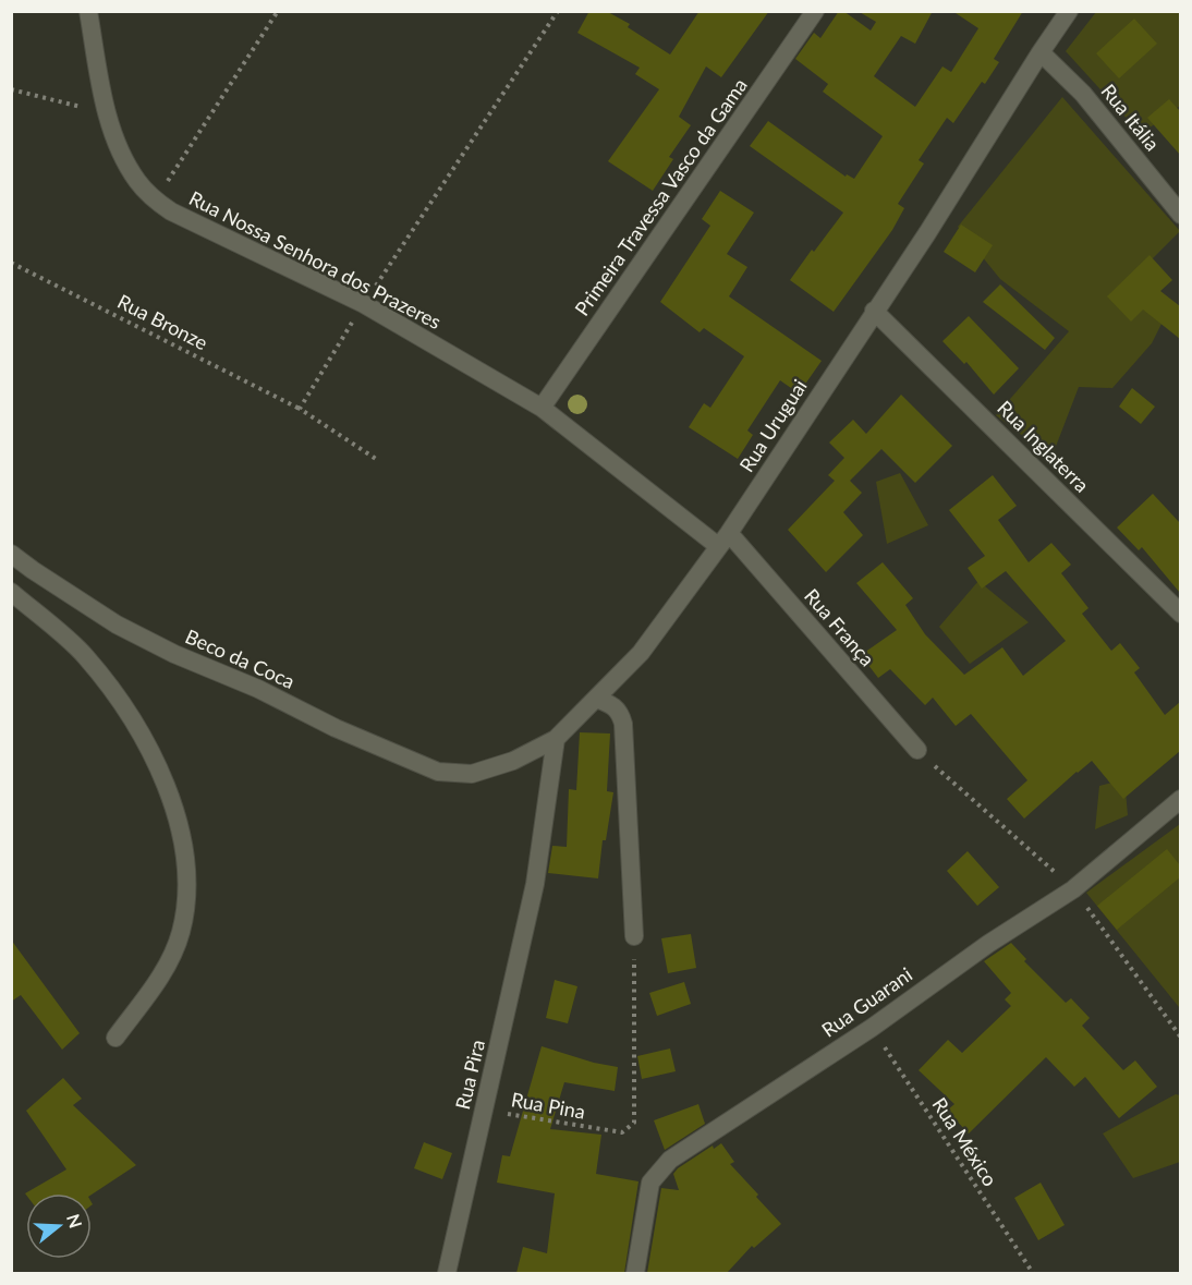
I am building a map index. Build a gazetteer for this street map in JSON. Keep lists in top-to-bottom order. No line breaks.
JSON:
{"streets":{"street":["Rua Itália","Primeira Travessa Vasco da Gama","Rua Nossa Senhora dos Prazeres","Rua Uruguai","Rua Inglaterra","Rua França","Beco da Coca","Rua Guarani","Rua Pira"],"path":["Rua Bronze","Rua Pina","Rua México"]},"crossings":[["Rua Itália","Rua Uruguai"],["Primeira Travessa Vasco da Gama","Rua Nossa Senhora dos Prazeres"],["Rua Nossa Senhora dos Prazeres","Rua Uruguai"],["Rua Nossa Senhora dos Prazeres","Rua França"],["Rua Uruguai","Rua Inglaterra"],["Rua Uruguai","Rua França"],["Rua Uruguai","Beco da Coca"],["Rua Uruguai","Rua Pira"],["Rua Guarani","Rua México"],["Rua Pira","Rua Pina"]],"north":"right"}
